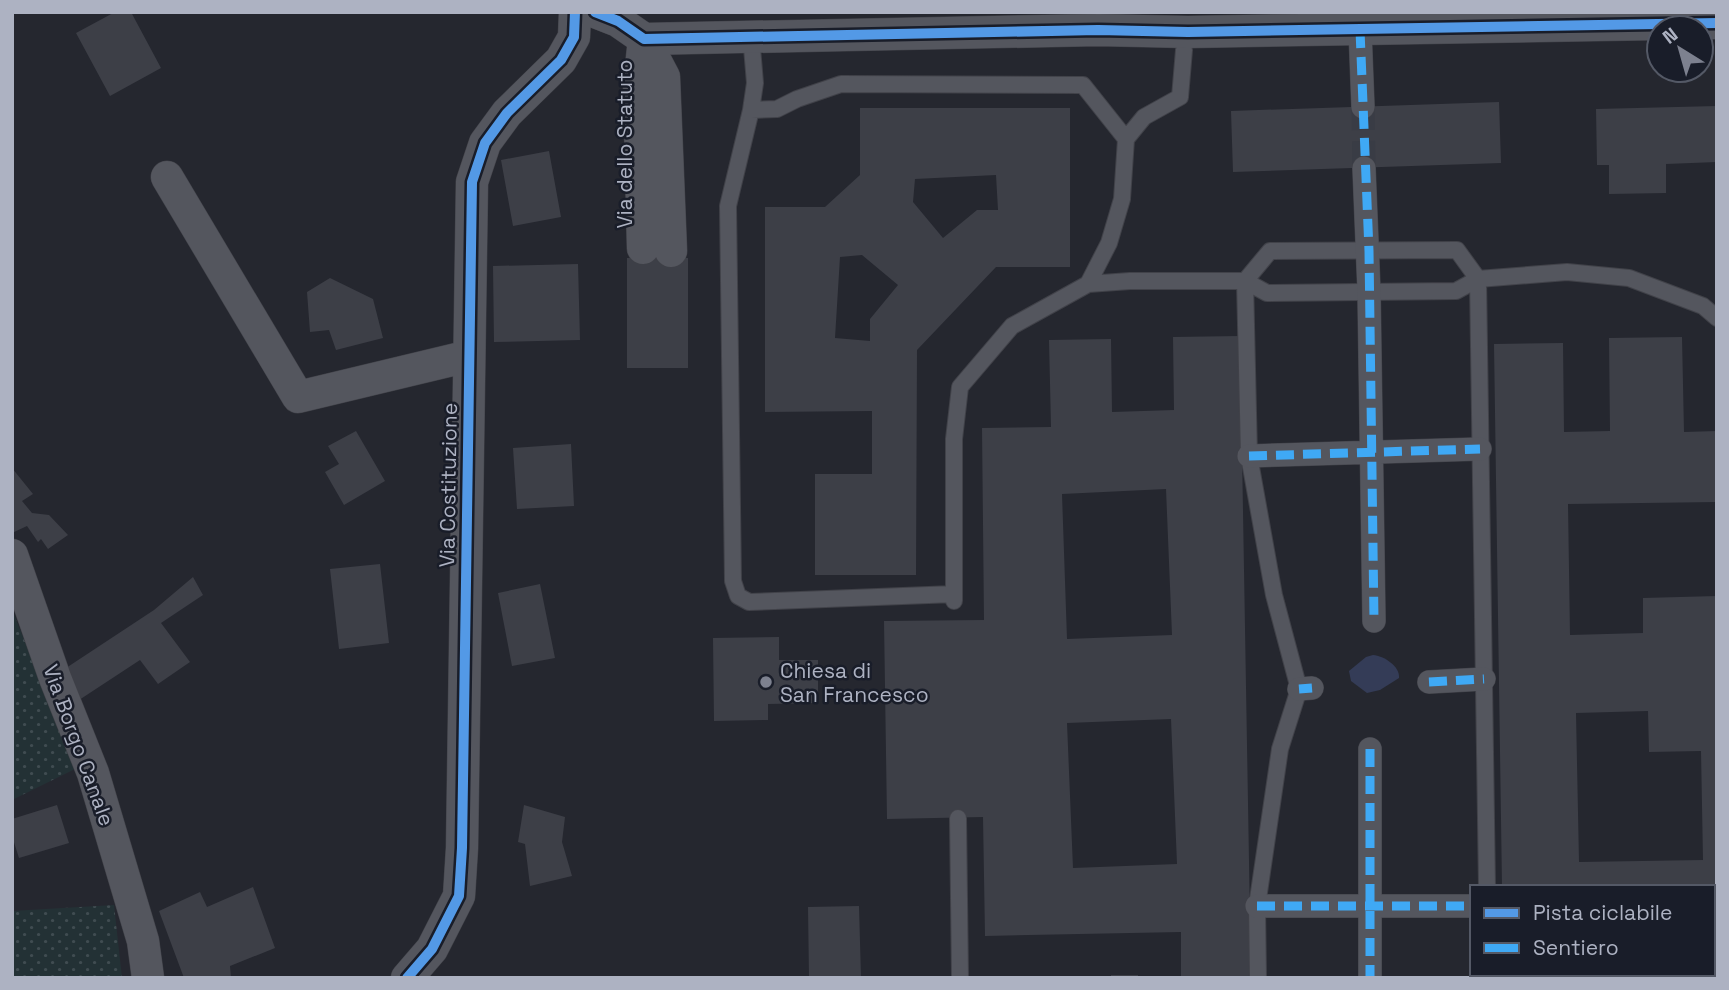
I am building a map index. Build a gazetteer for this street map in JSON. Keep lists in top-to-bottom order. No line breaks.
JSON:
{"streets":{"street":["Via dello Statuto","Via Costituzione","Via Borgo Canale"]},"places":["Chiesa di San Francesco"],"legend":["Pista ciclabile","Sentiero"],"north":"top left"}
